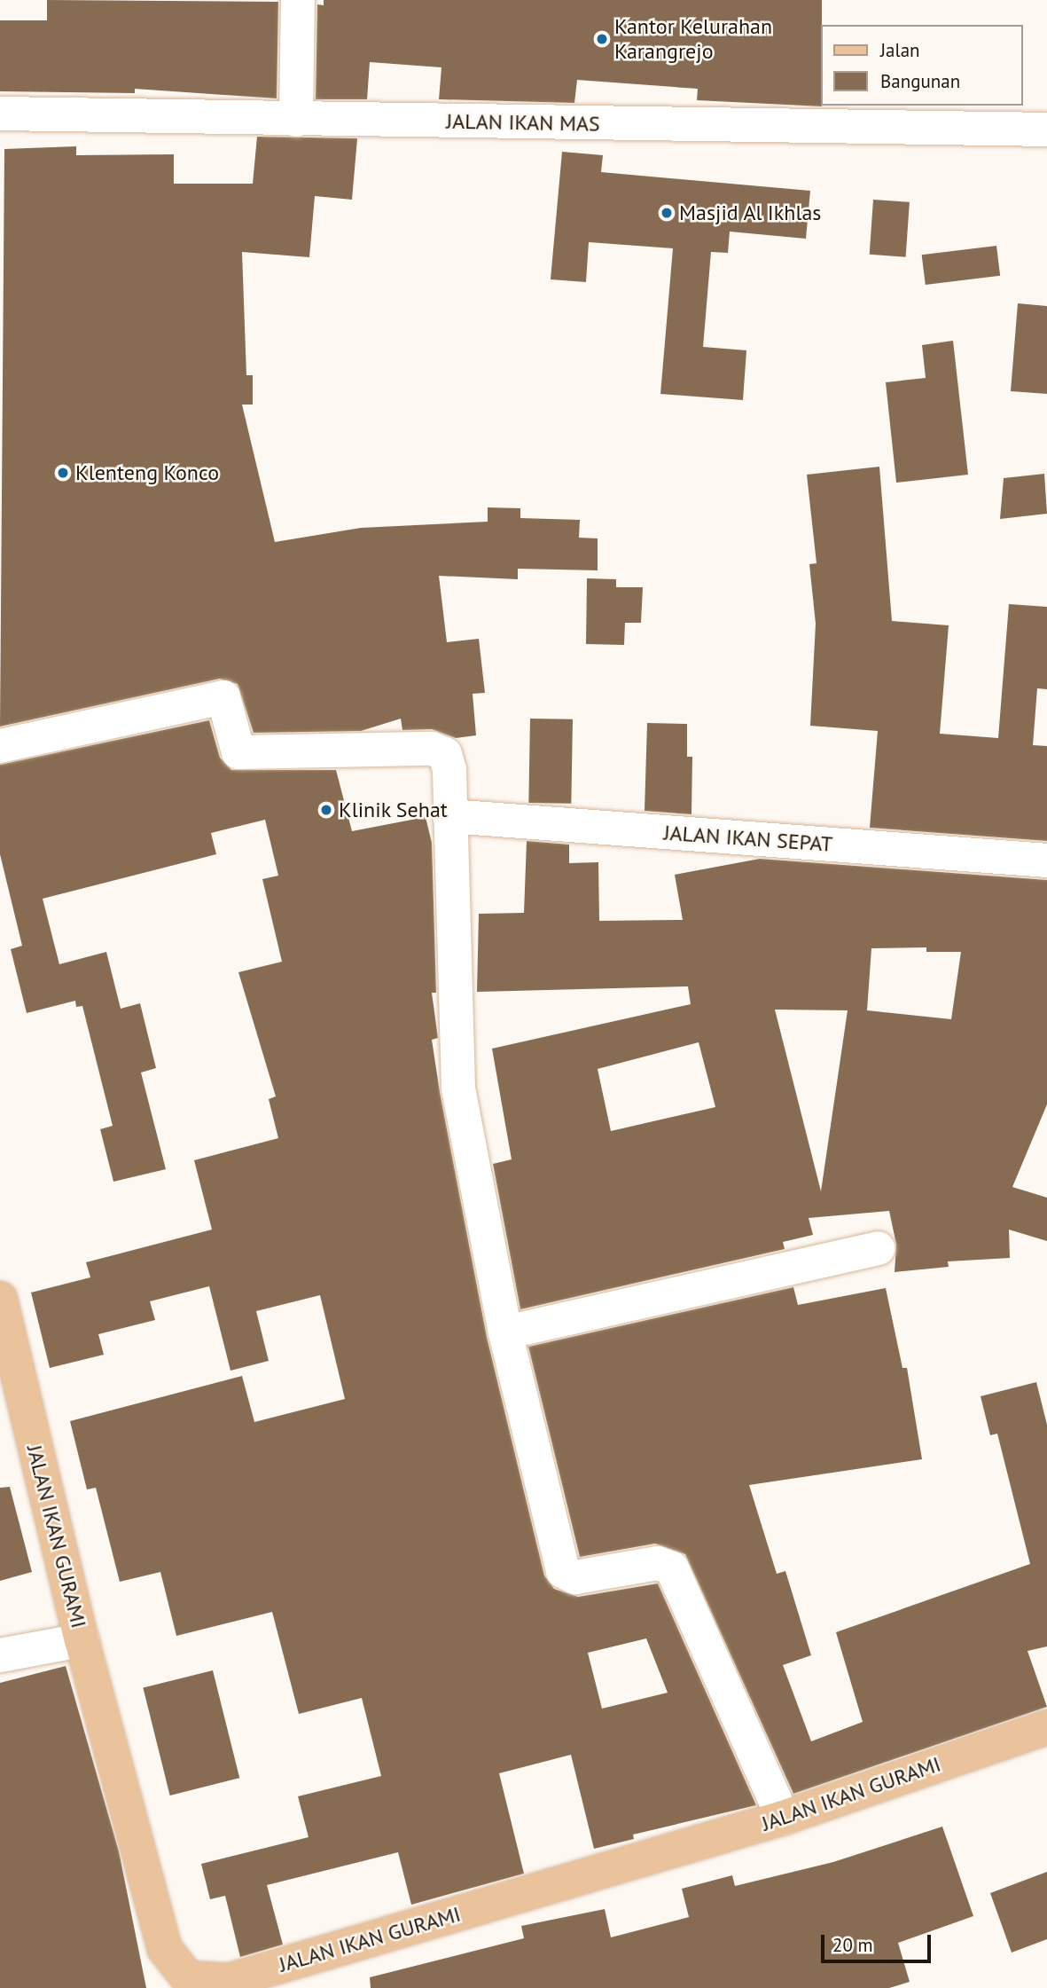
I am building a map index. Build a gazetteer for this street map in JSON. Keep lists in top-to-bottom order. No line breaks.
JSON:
{"streets":{"main road":["JALAN IKAN GURAMI"],"street":["JALAN IKAN MAS","JALAN IKAN SEPAT"]},"places":["Kantor Kelurahan Karangrejo","Masjid Al Ikhlas","Klenteng Konco","Klinik Sehat"],"legend":["Jalan","Bangunan"],"scale_bar":"20 m"}
